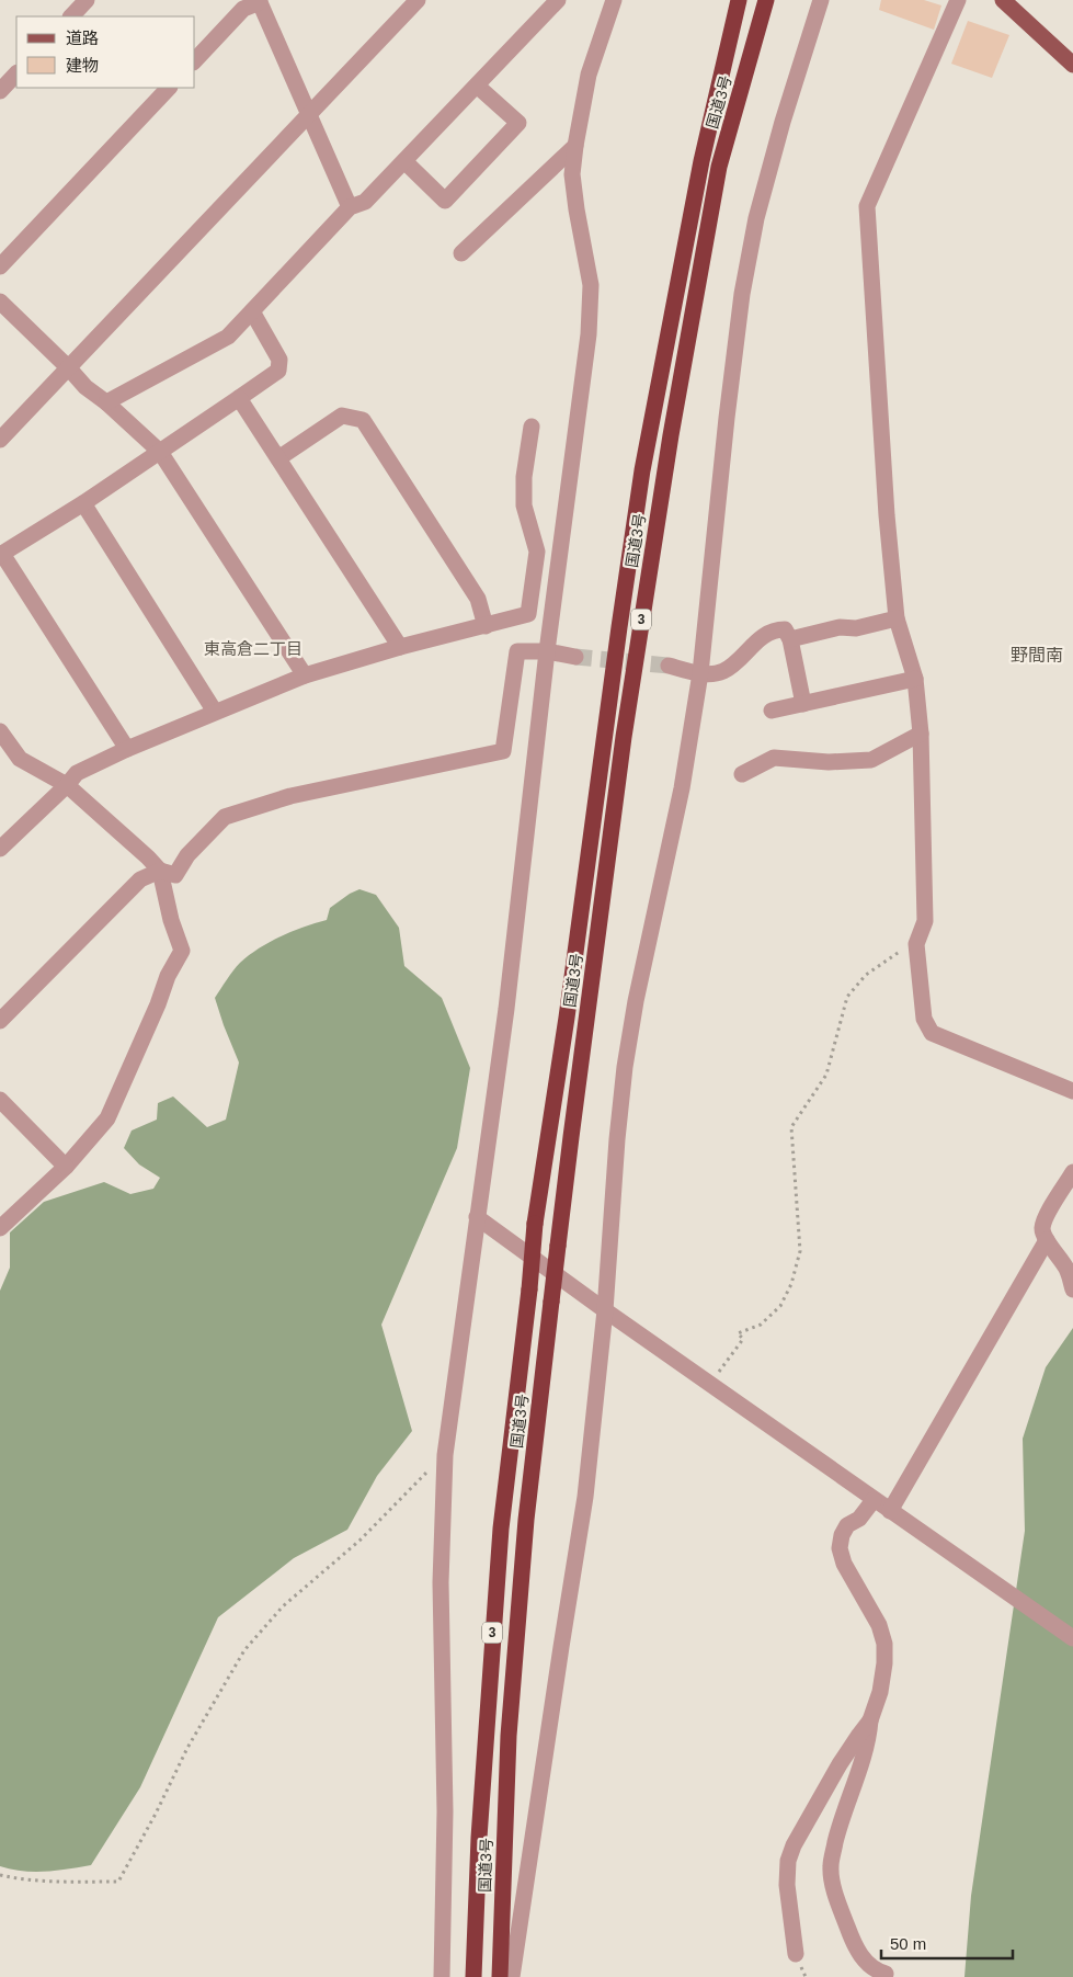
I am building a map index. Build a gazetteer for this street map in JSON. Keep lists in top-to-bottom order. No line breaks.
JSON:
{"streets":{"highway":["国道3号","3"]},"districts":["東高倉二丁目","野間南"],"legend":["道路","建物"],"scale_bar":"50 m"}
